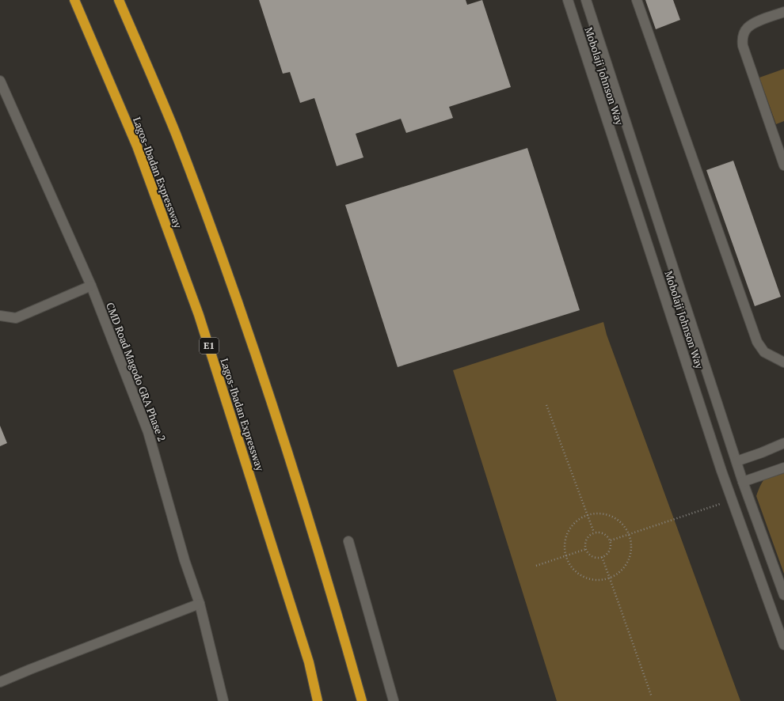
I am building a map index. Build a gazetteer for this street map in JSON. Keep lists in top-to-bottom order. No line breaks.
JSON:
{"streets":{"highway":["Lagos-Ibadan Expressway","E1"],"street":["Mobolaji Johnson Way","CMD Road Magodo GRA Phase 2"]}}
